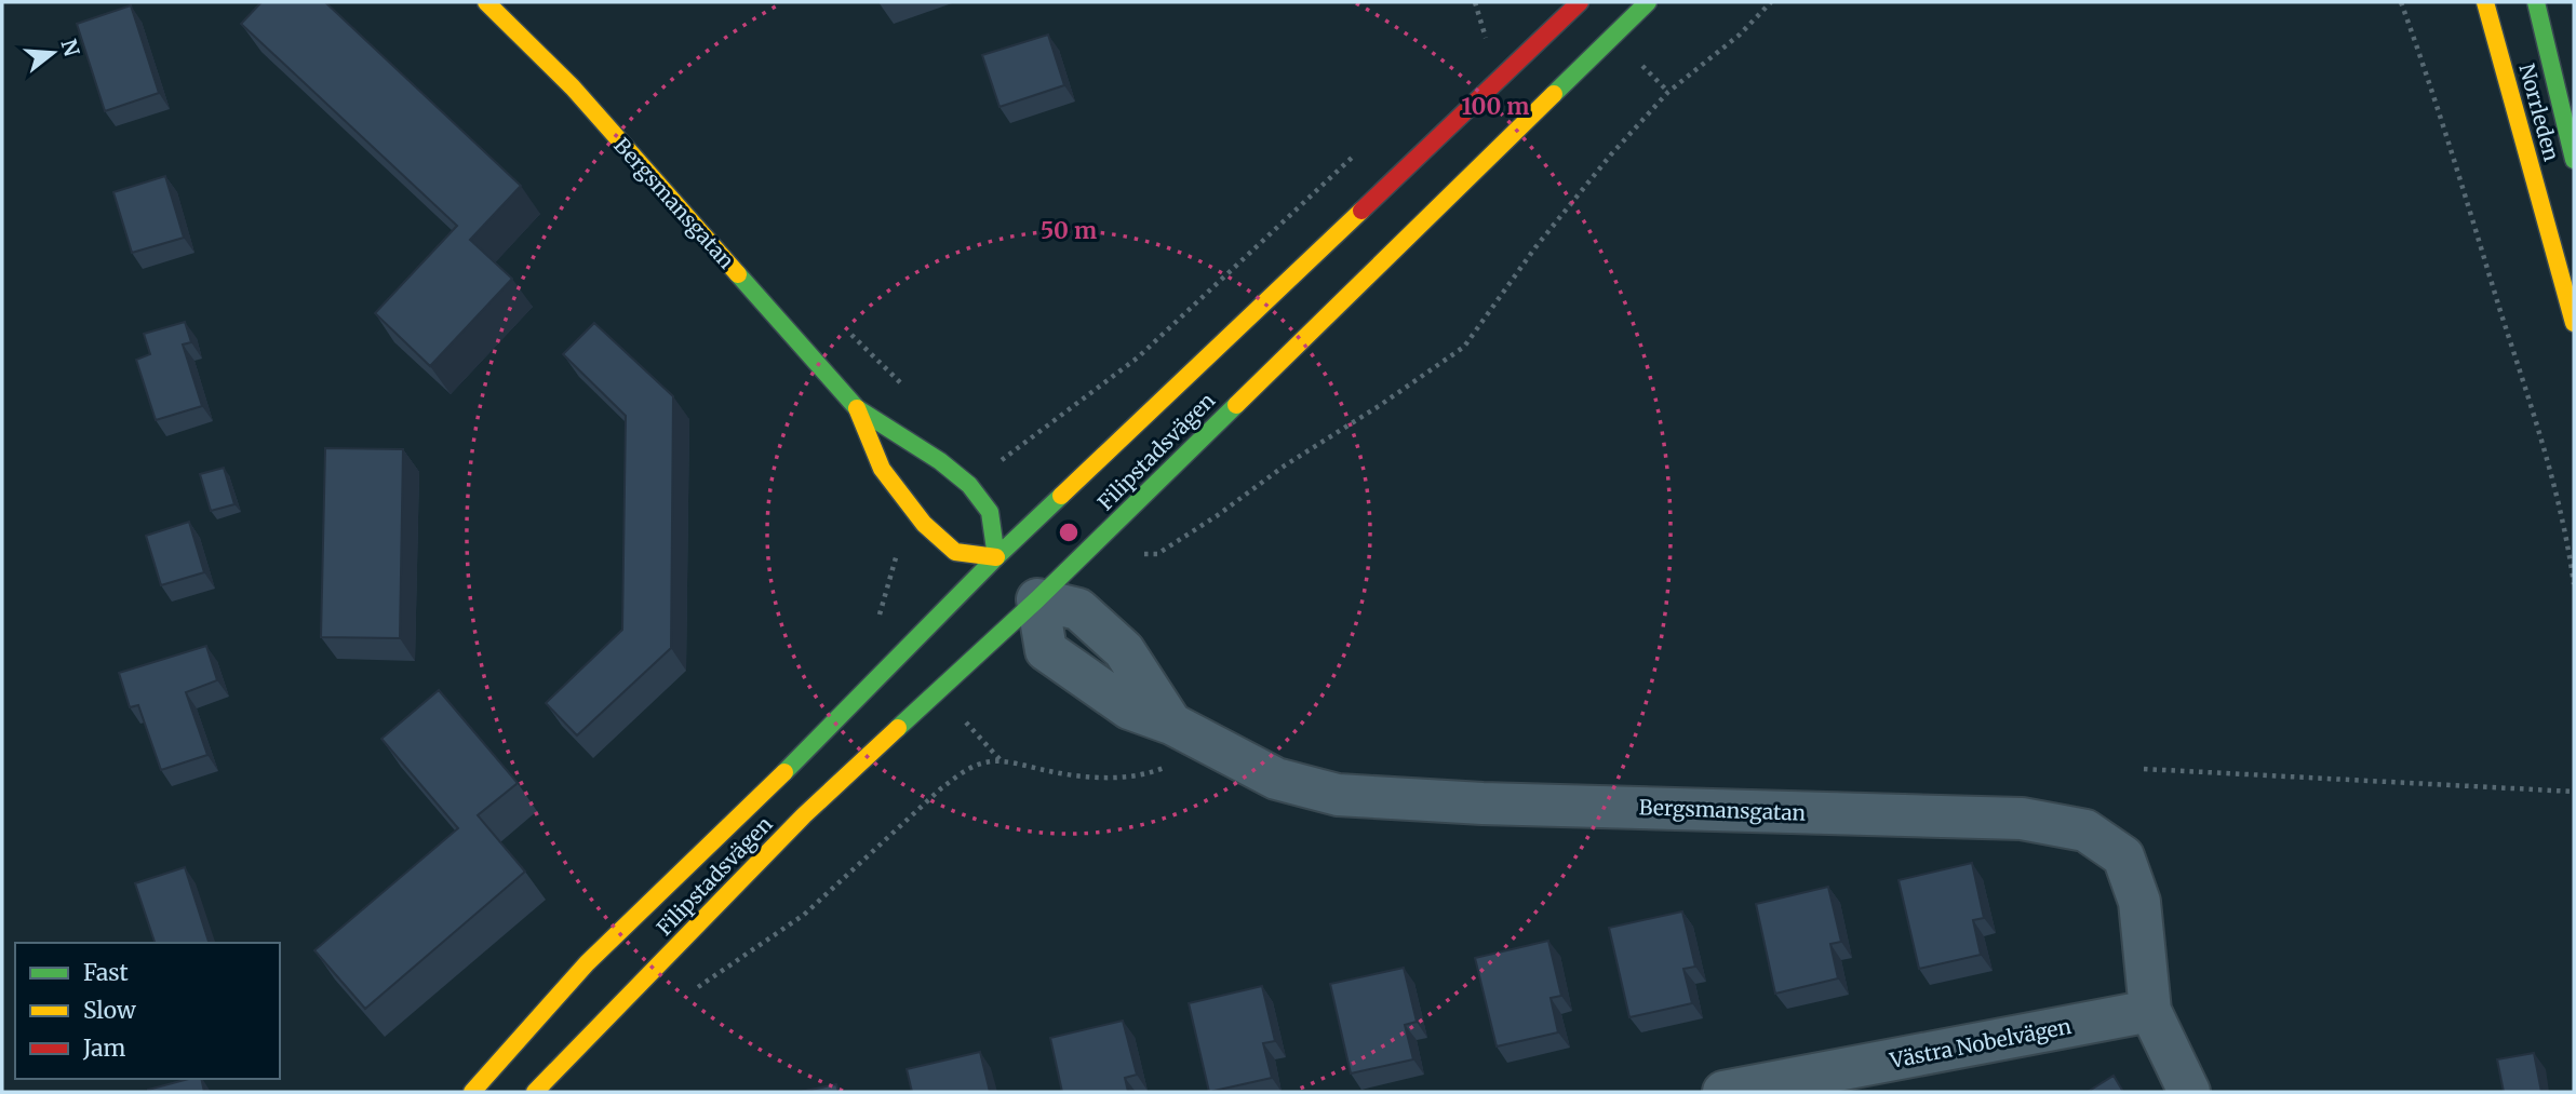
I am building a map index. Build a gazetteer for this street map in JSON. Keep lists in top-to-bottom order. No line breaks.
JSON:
{"streets":{"street":["Norrleden","Bergsmansgatan","Filipstadsvägen","Västra Nobelvägen"]},"crossings":[["Bergsmansgatan","Filipstadsvägen"],["Bergsmansgatan","Västra Nobelvägen"]],"legend":["Fast","Slow","Jam"],"north":"right","rings":["100 m","50 m"]}
